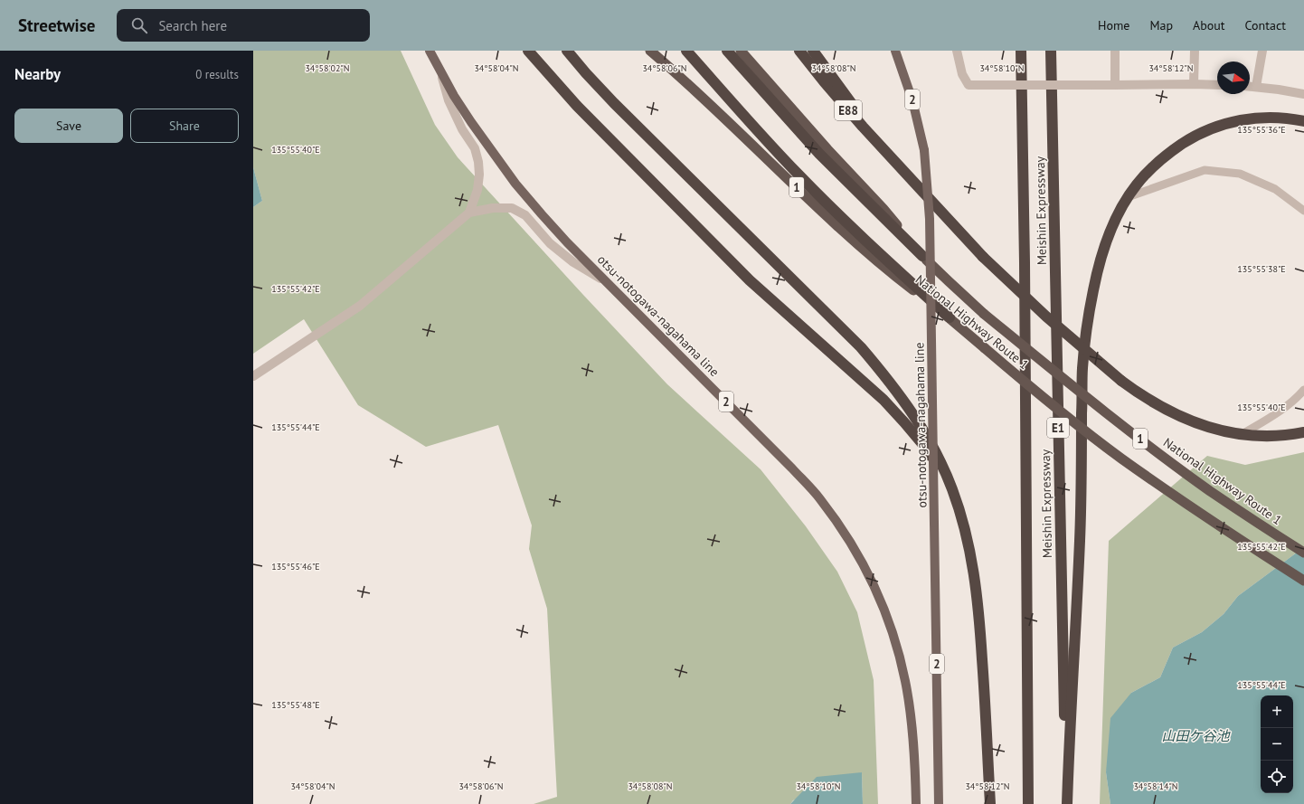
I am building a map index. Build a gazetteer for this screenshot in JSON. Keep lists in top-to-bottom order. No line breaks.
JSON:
{"streets":{"highway":["E88","1","Meishin Expressway","National Highway Route 1","E1"],"main road":["2","otsu-notogawa-nagahama line"]},"water":["山田ケ谷池"],"north":"right","page":{"header":"Streetwise","search":"Search here","nav":["Home","Map","About","Contact"],"heading":["Nearby","0 results"],"buttons":["Save","Share"],"map_buttons":["+","−"]},"coordinates":["34°58'02\"N","34°58'04\"N","34°58'06\"N","34°58'08\"N","34°58'10\"N","34°58'12\"N","135°55'36\"E","135°55'40\"E","135°55'38\"E","135°55'42\"E","135°55'44\"E","135°55'46\"E","135°55'48\"E","34°58'14\"N"]}
